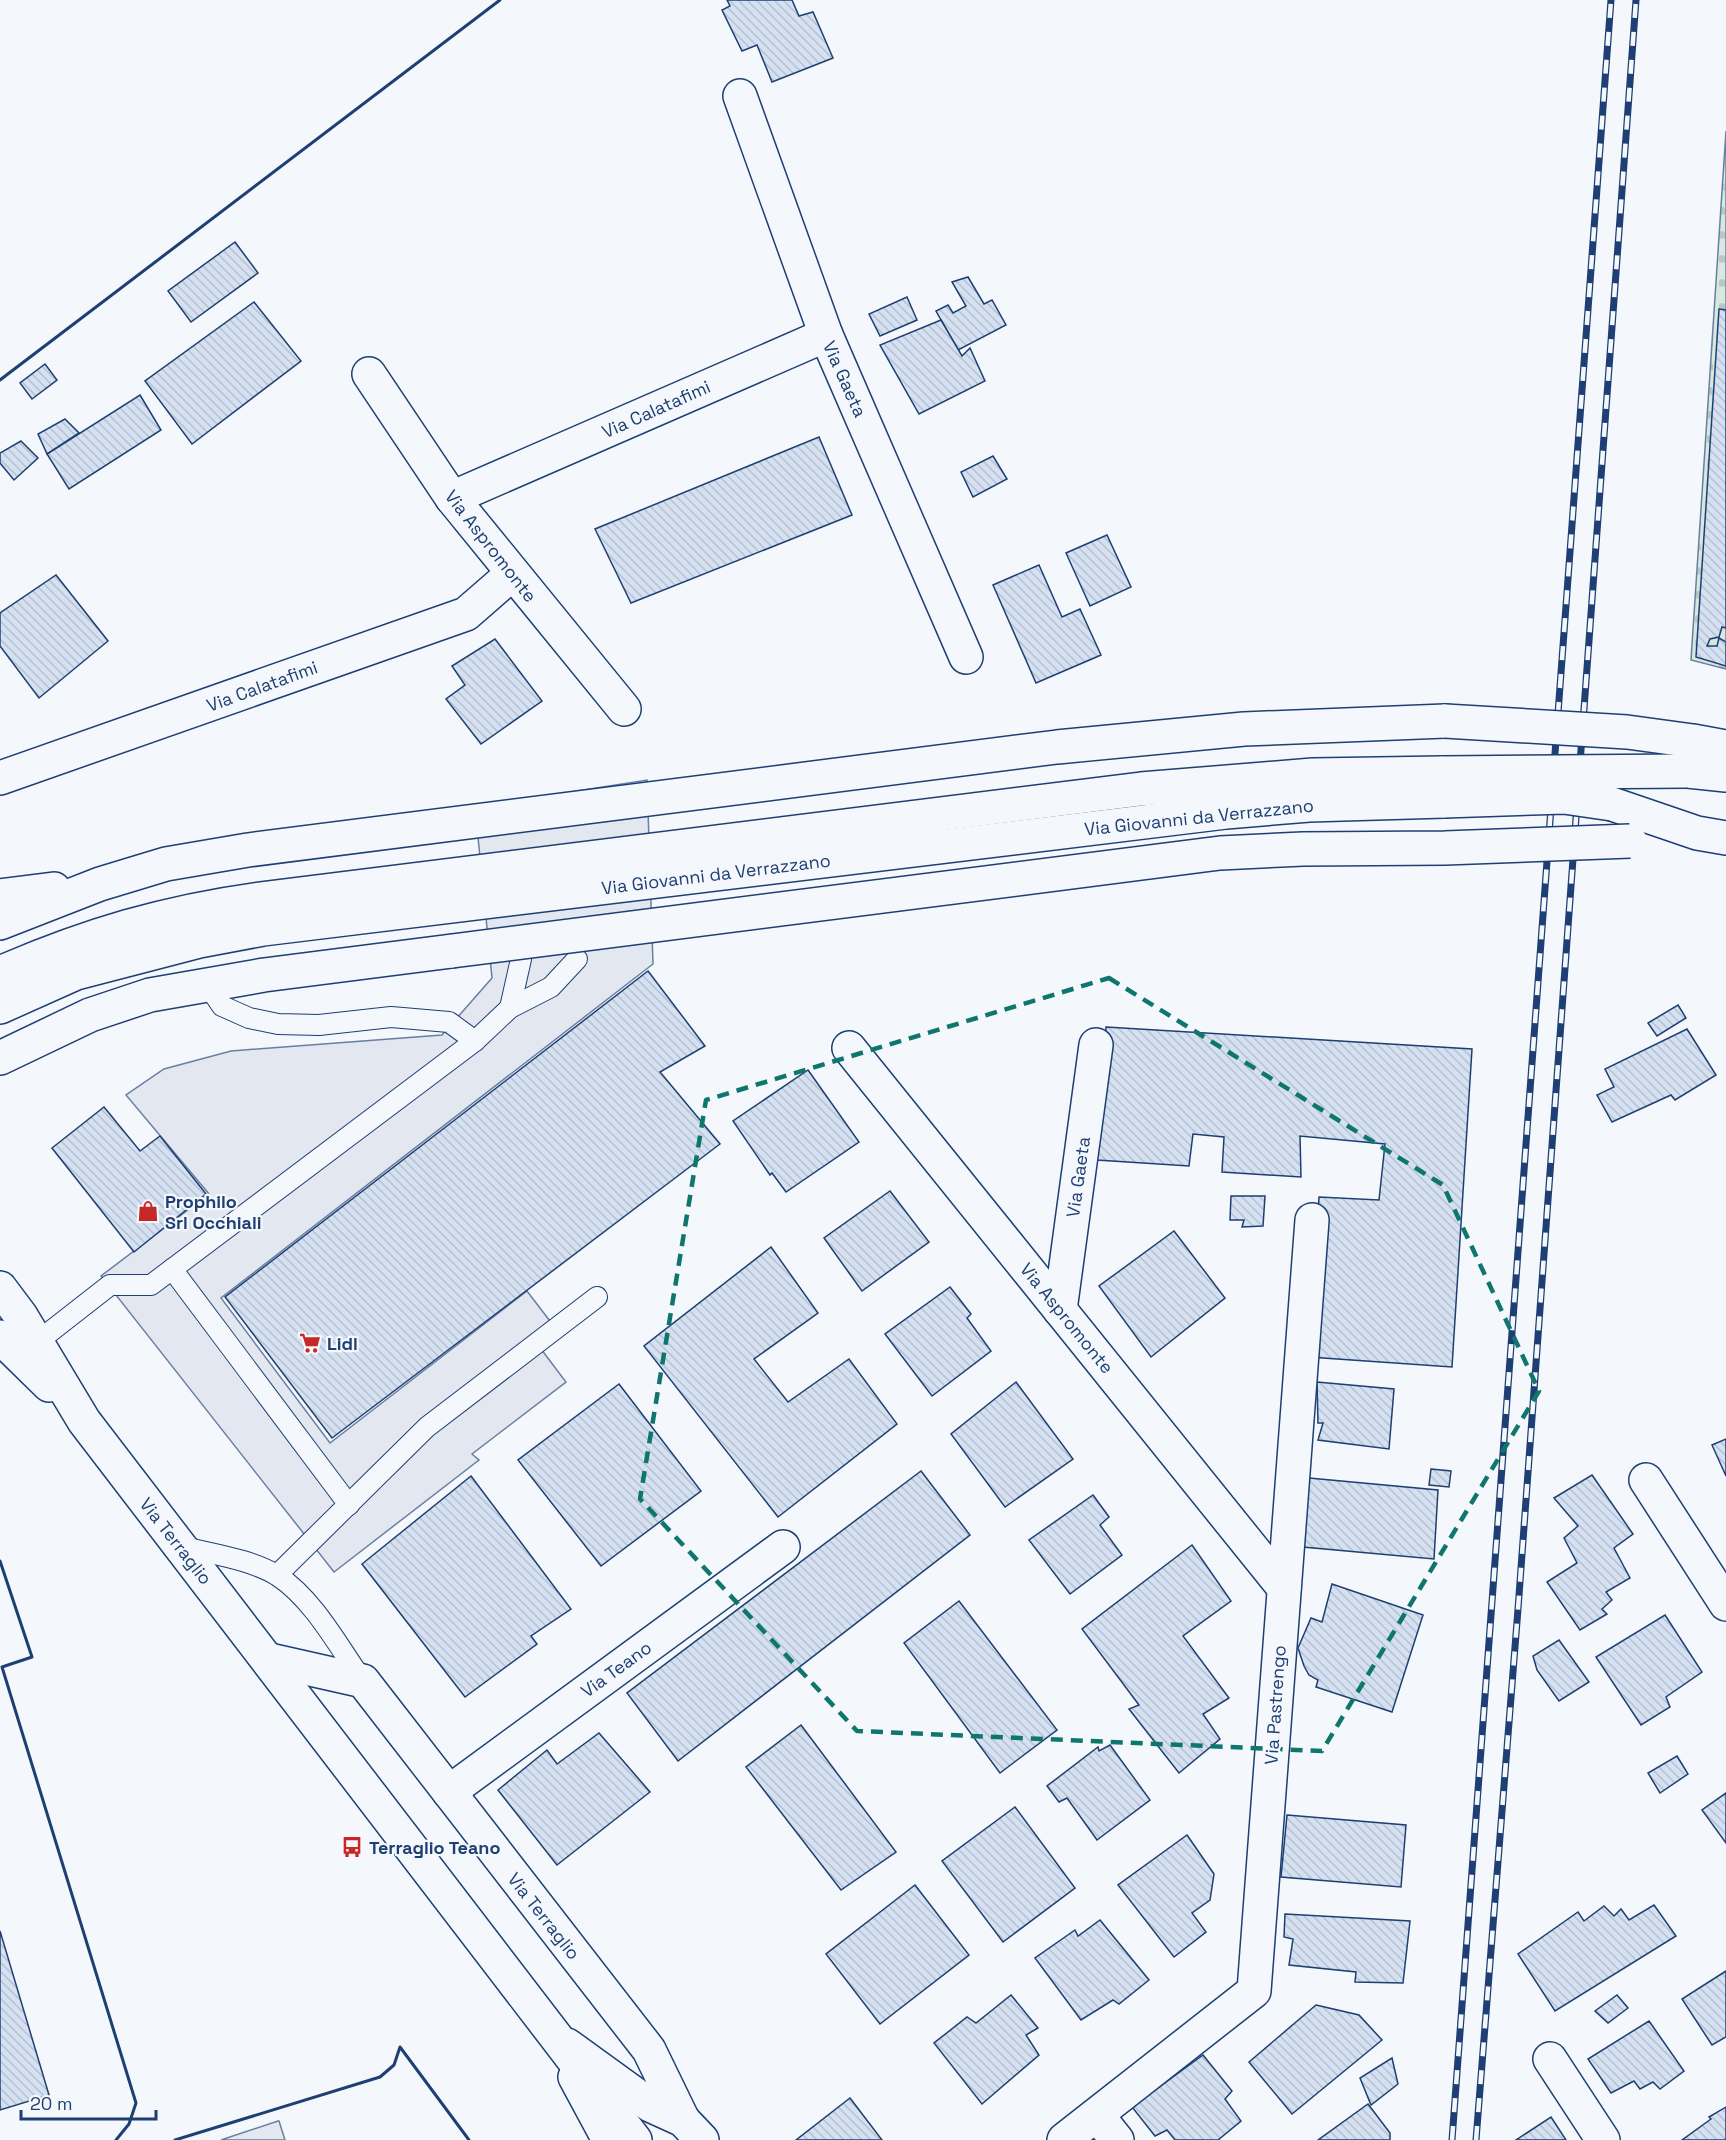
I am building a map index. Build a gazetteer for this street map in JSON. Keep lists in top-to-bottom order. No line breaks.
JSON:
{"streets":{"main road":["Via Gaeta","Via Calatafimi","Via Aspromonte","Via Giovanni da Verrazzano","Via Terraglio","Via Teano","Via Pastrengo"]},"crossings":[["Via Gaeta","Via Calatafimi"],["Via Gaeta","Via Aspromonte"],["Via Calatafimi","Via Aspromonte"],["Via Aspromonte","Via Pastrengo"],["Via Terraglio","Via Teano"]],"places":{"shop":["Prophilo Srl Occhiali"],"supermarket":["Lidl"],"bus stop":["Terraglio Teano"]},"scale_bar":"20 m"}
